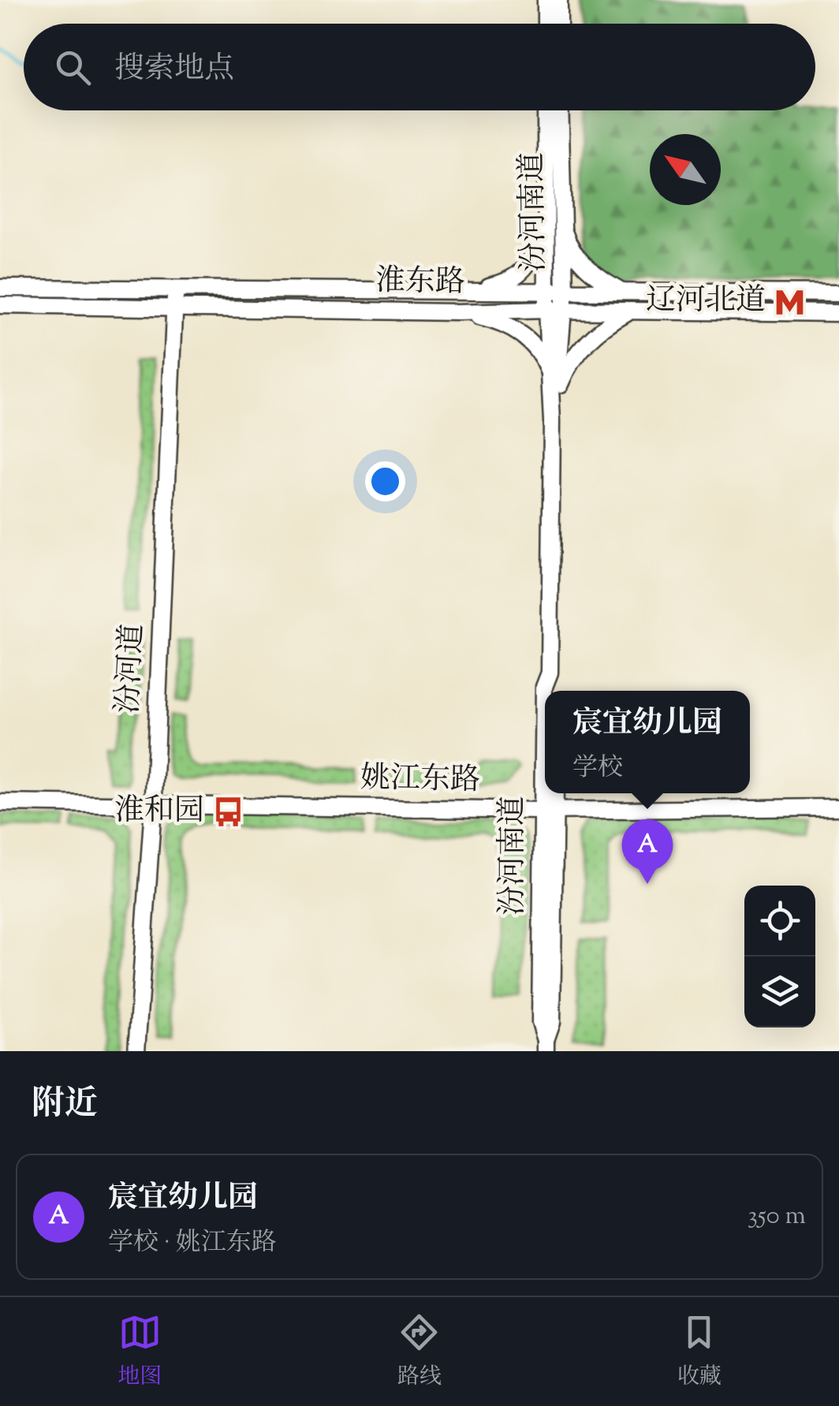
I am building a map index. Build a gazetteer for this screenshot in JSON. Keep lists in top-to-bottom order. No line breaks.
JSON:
{"streets":{"main road":["汾河南道","淮东路","汾河道","姚江东路"]},"crossings":[["汾河南道","淮东路"],["汾河南道","姚江东路"],["淮东路","汾河道"],["汾河道","姚江东路"]],"places":{"metro station":["辽河北道"],"bus stop":["淮和园"]},"north":"top left","page":{"search":"搜索地点","popup":["宸宜幼儿园","学校"],"pins":"A","heading":"附近","list":[{"mark":"A","name":"宸宜幼儿园","note":"学校 · 姚江东路","value":"350 m"}],"nav":["地图","路线","收藏"]}}
